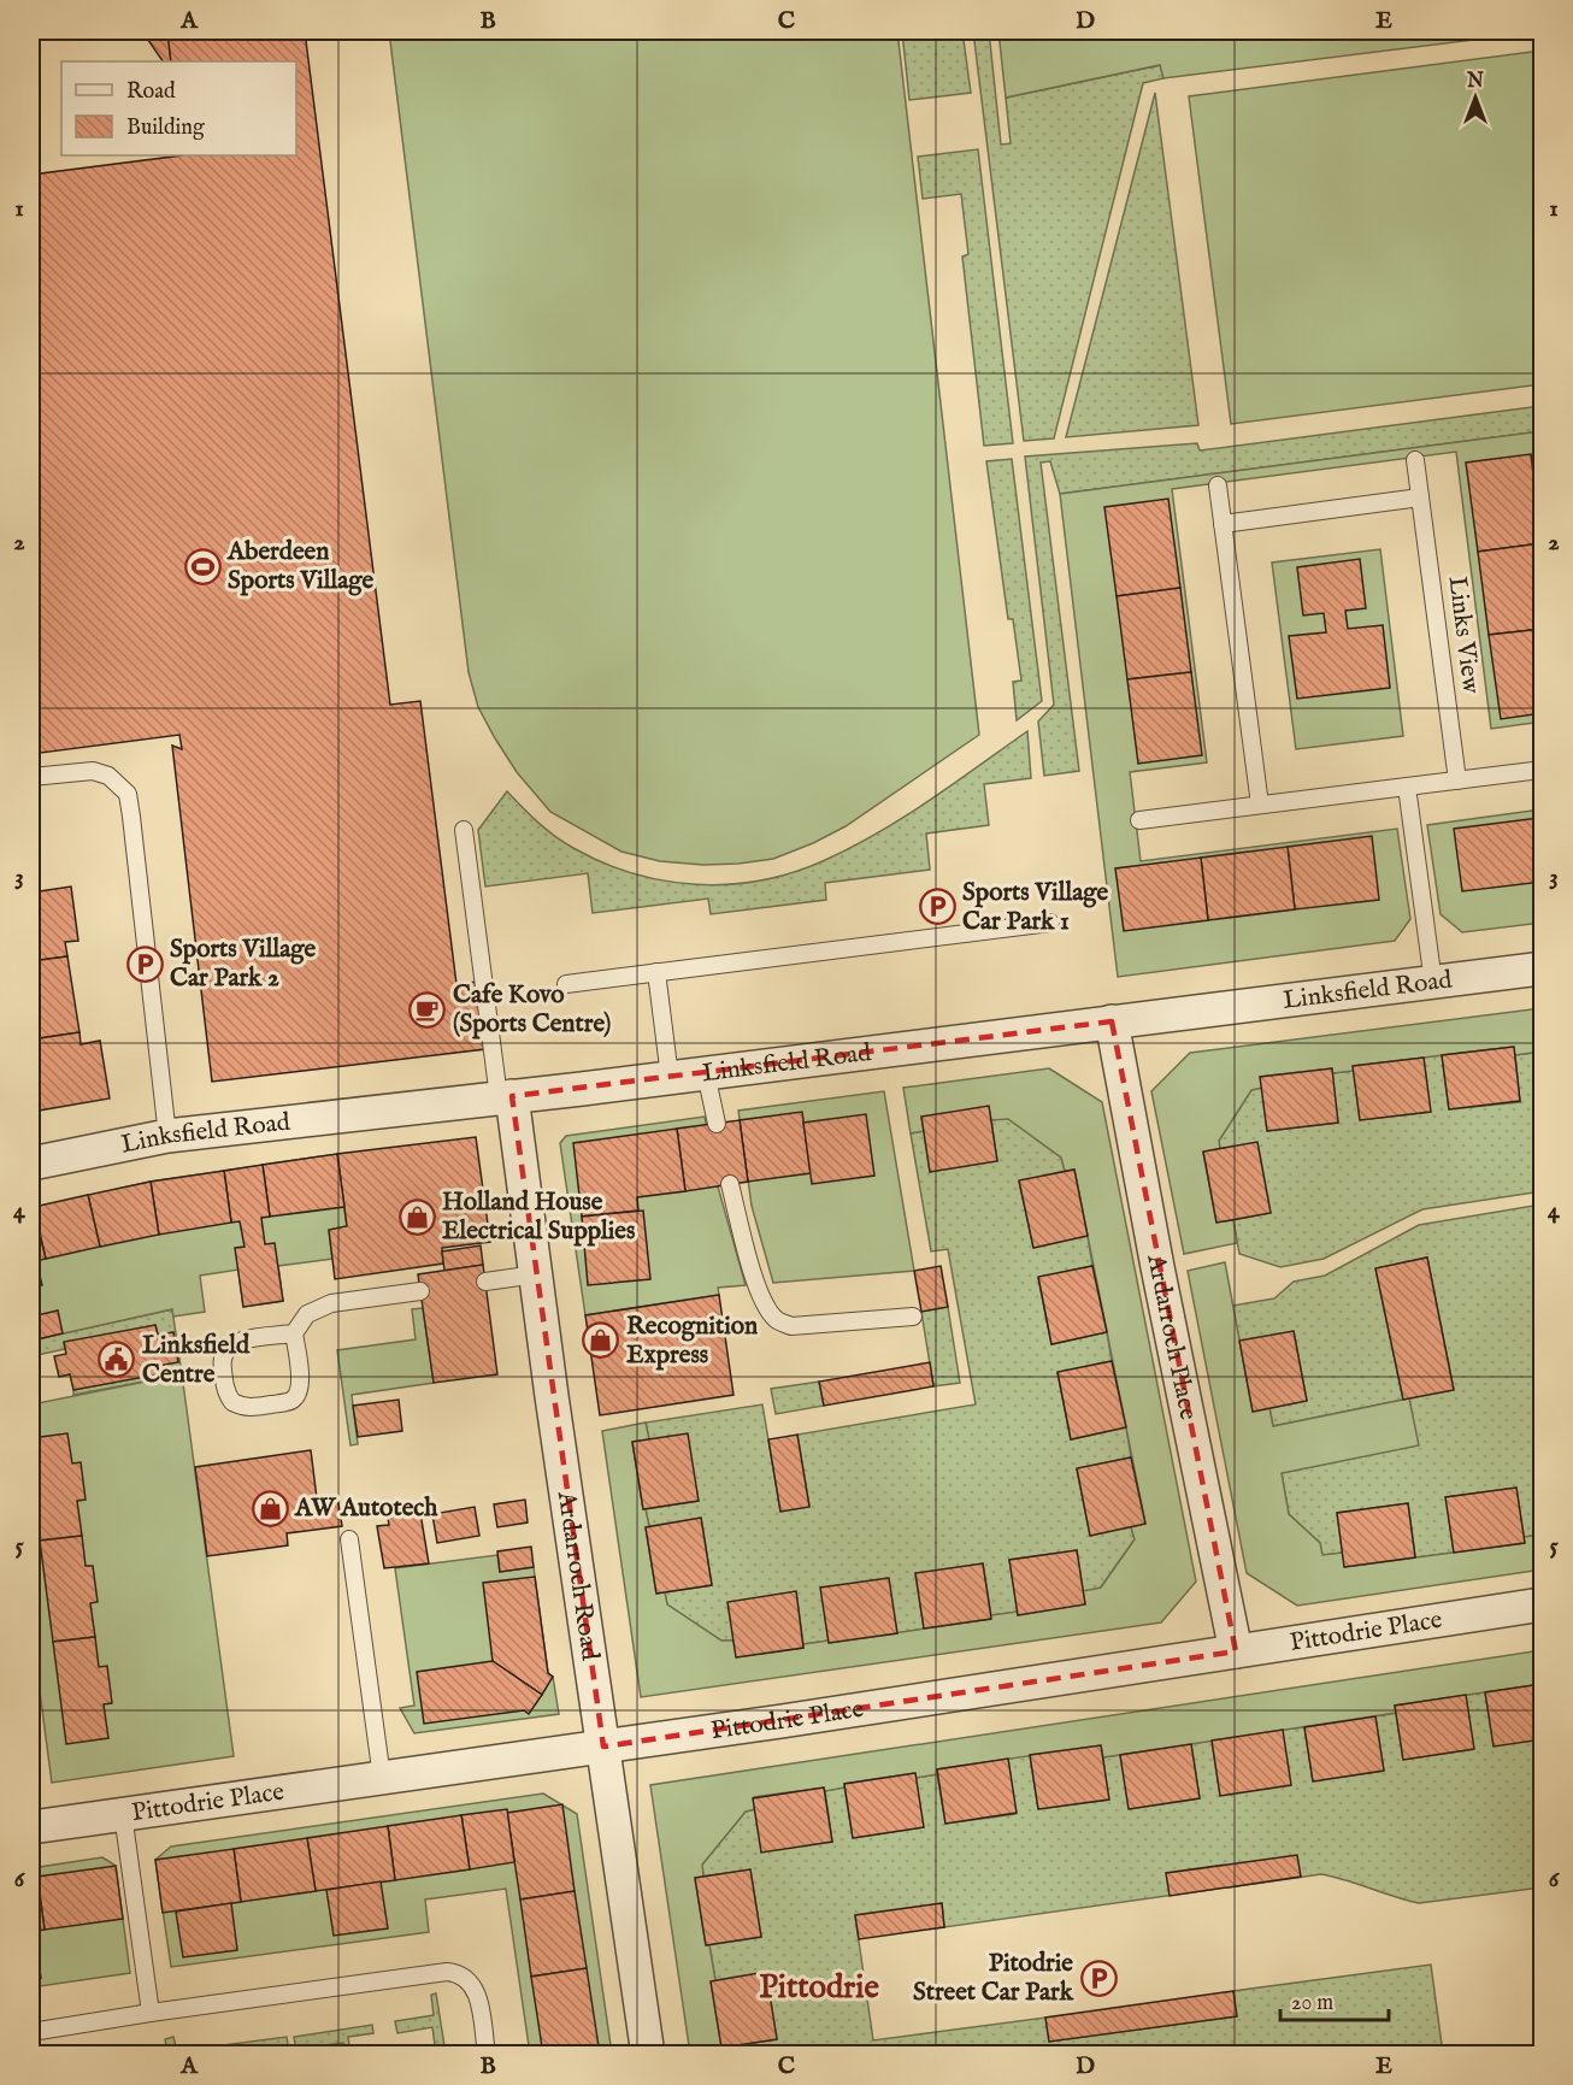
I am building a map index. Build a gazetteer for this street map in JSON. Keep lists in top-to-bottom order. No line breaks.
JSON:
{"streets":{"street":["Linksfield Road","Ardarroch Place","Ardarroch Road","Pittodrie Place"],"lane":["Links View"]},"crossings":[["Linksfield Road","Ardarroch Place"],["Linksfield Road","Ardarroch Road"],["Ardarroch Place","Pittodrie Place"],["Ardarroch Road","Pittodrie Place"]],"districts":["Pittodrie"],"places":{"sports":["Aberdeen Sports Village"],"parking":["Sports Village Car Park 1","Sports Village Car Park 2","Pitodrie Street Car Park"],"cafe":["Cafe Kovo (Sports Centre)"],"shop":["Holland House Electrical Supplies","Recognition Express","AW Autotech"],"public building":["Linksfield Centre"]},"legend":["Road","Building"],"scale_bar":"20 m","north":"top","grid":{"columns":["A","B","C","D","E"],"rows":["1","2","3","4","5","6"]}}
